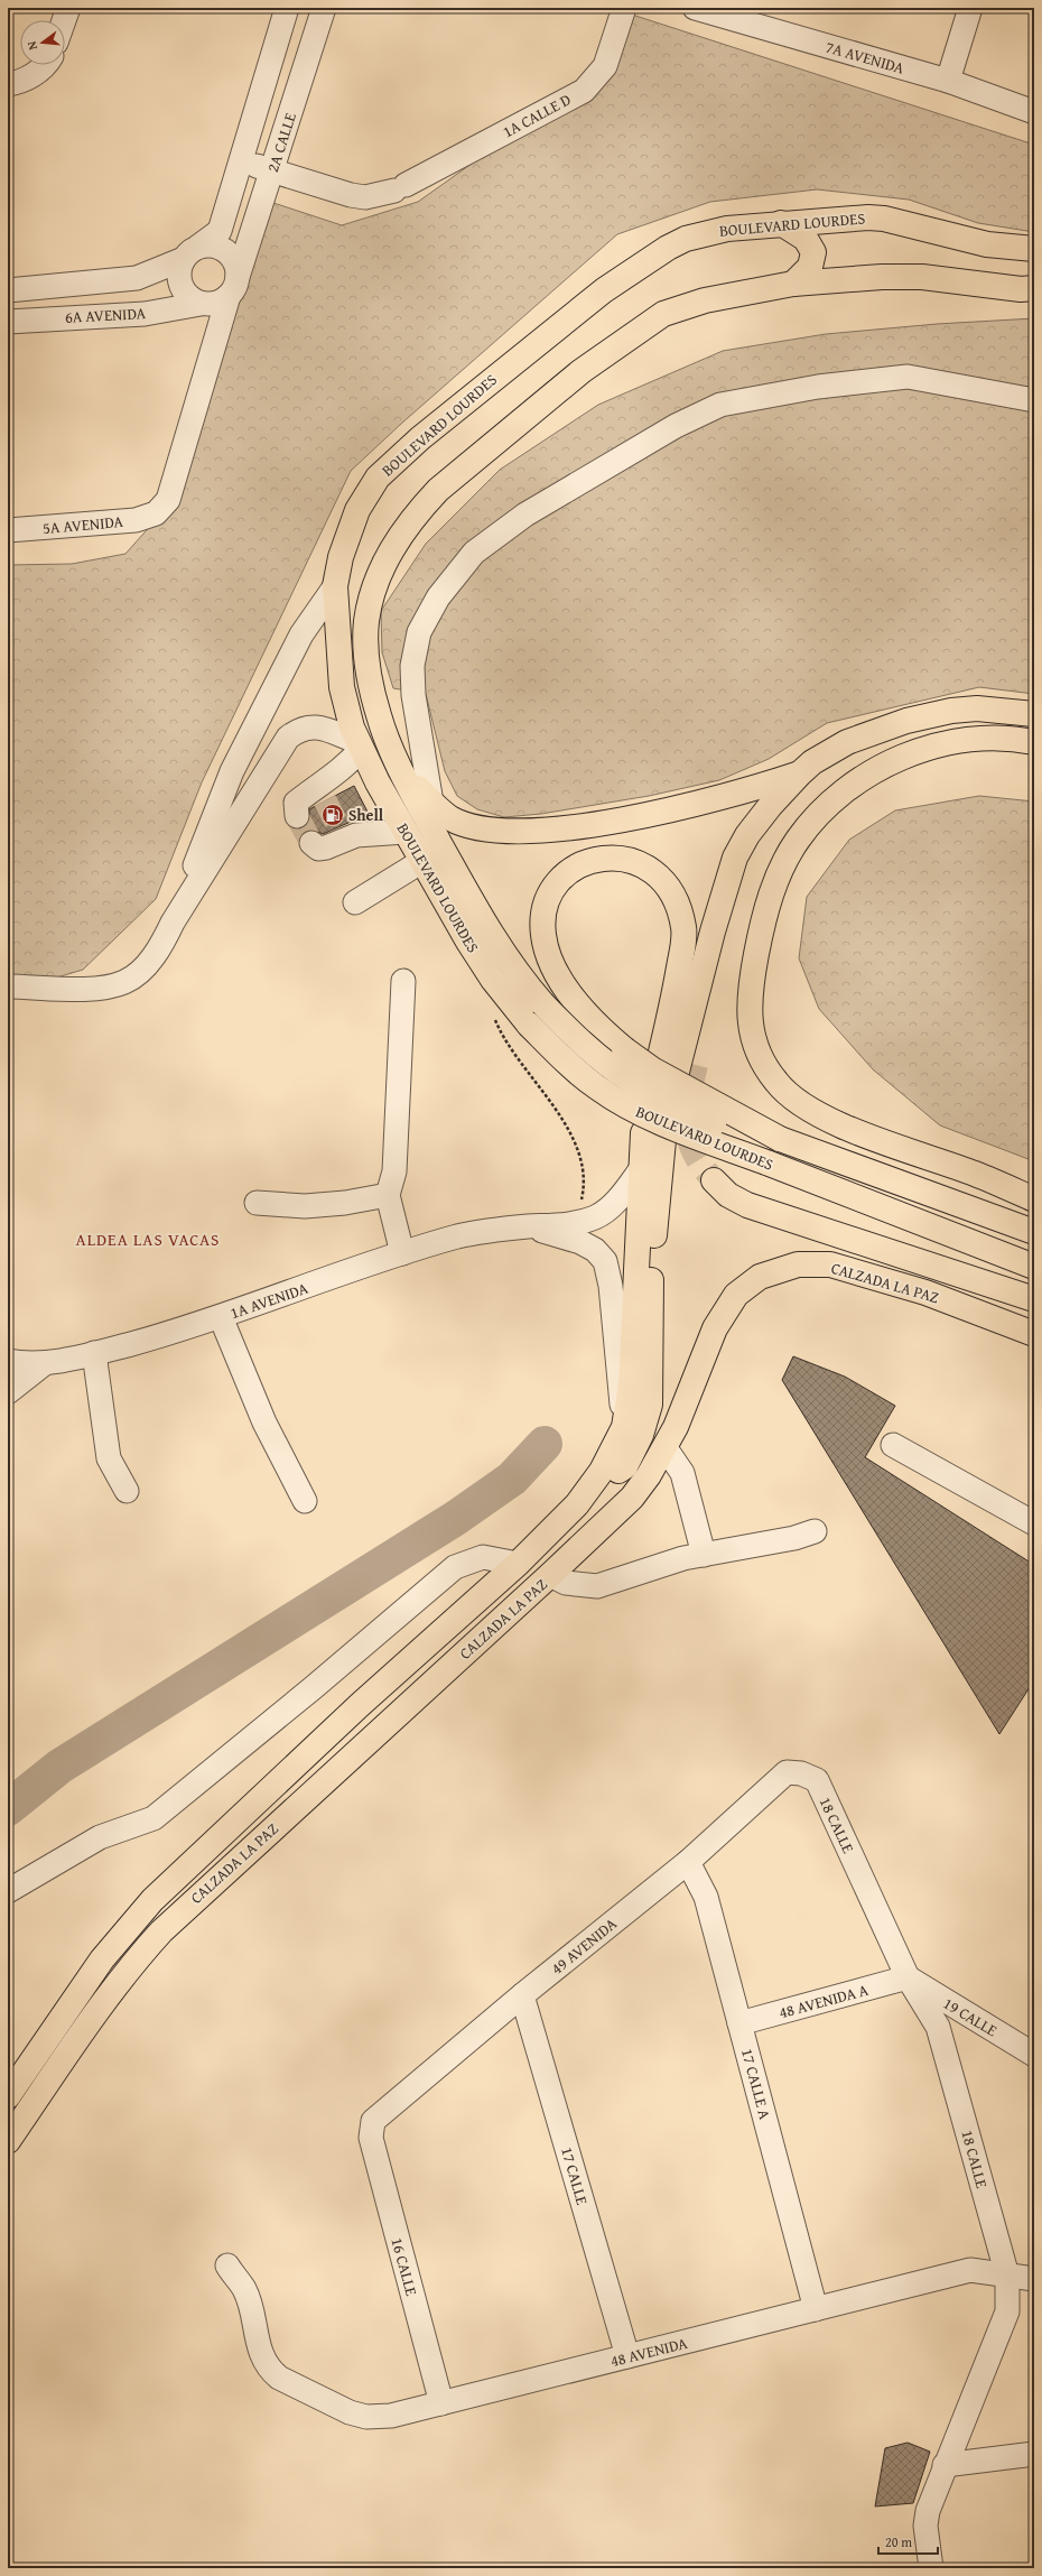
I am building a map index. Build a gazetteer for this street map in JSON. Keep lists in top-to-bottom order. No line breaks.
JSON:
{"streets":{"main road":["BOULEVARD LOURDES","CALZADA LA PAZ"],"street":["7A AVENIDA","1A CALLE D","2A CALLE","6A AVENIDA","5A AVENIDA","1A AVENIDA","18 CALLE","49 AVENIDA","48 AVENIDA A","19 CALLE","17 CALLE A","17 CALLE","16 CALLE","48 AVENIDA"]},"crossings":[["1A CALLE D","2A CALLE"],["2A CALLE","6A AVENIDA"],["2A CALLE","5A AVENIDA"],["CALZADA LA PAZ","1A AVENIDA"],["18 CALLE","49 AVENIDA"],["18 CALLE","48 AVENIDA A"],["18 CALLE","19 CALLE"],["18 CALLE","48 AVENIDA"],["49 AVENIDA","17 CALLE A"],["49 AVENIDA","17 CALLE"],["49 AVENIDA","16 CALLE"],["48 AVENIDA A","19 CALLE"],["48 AVENIDA A","17 CALLE A"],["17 CALLE A","48 AVENIDA"],["17 CALLE","48 AVENIDA"],["16 CALLE","48 AVENIDA"]],"districts":["ALDEA LAS VACAS"],"places":{"fuel station":["Shell"]},"scale_bar":"20 m","north":"left"}
